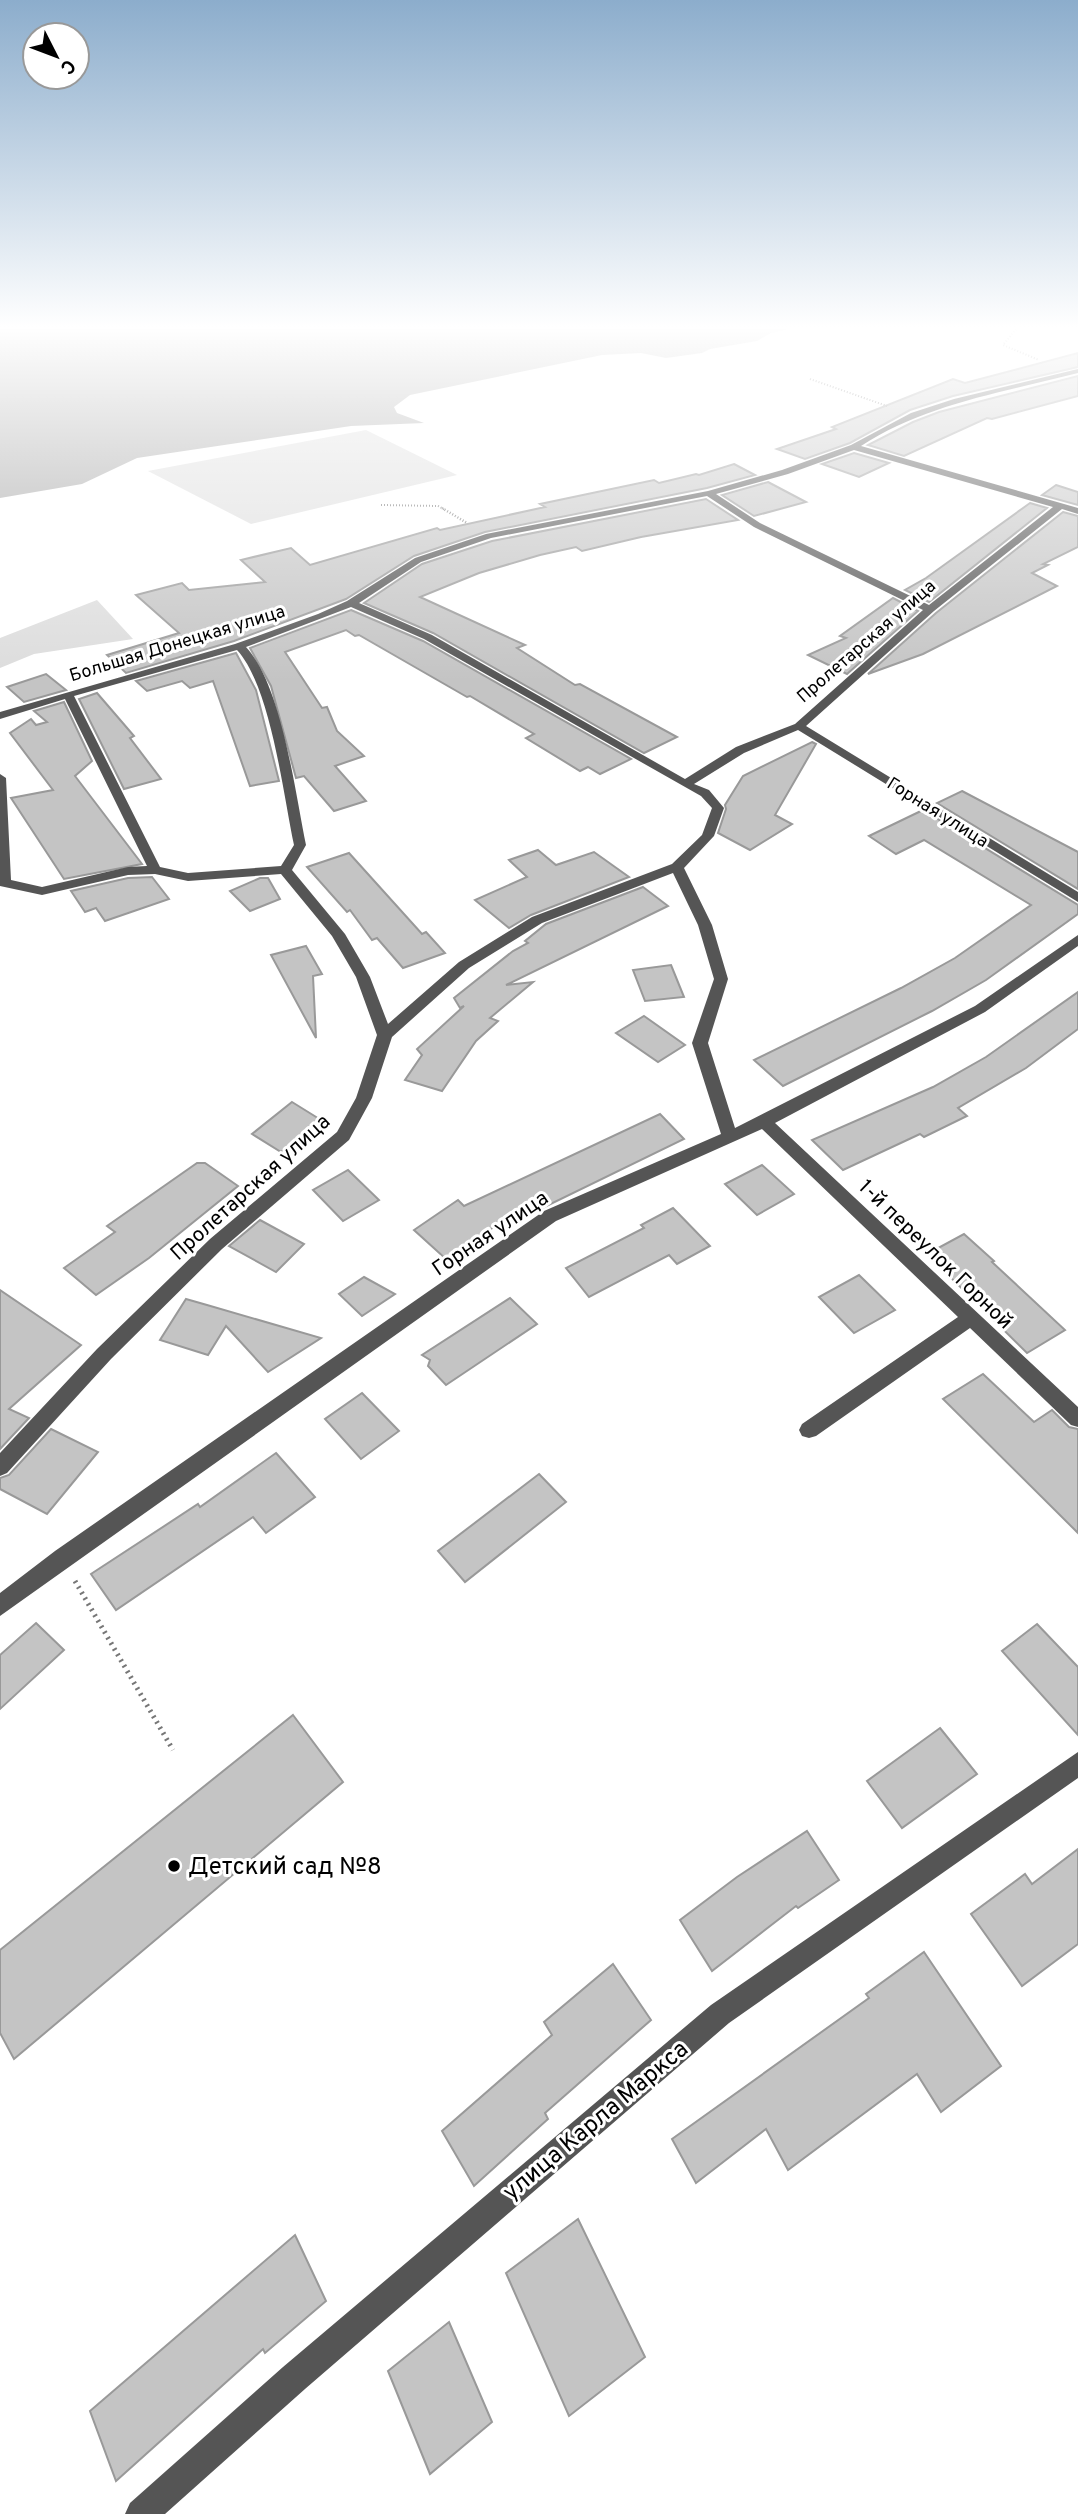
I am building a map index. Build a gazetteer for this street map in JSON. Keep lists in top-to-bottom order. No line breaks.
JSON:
{"streets":{"street":["Пролетарская улица","Большая Донецкая улица","Горная улица","1-й переулок Горной","улица Карла Маркса"]},"crossings":[["Пролетарская улица","Горная улица"],["Горная улица","1-й переулок Горной"]],"places":["Детский сад №8"],"north":"bottom right"}
